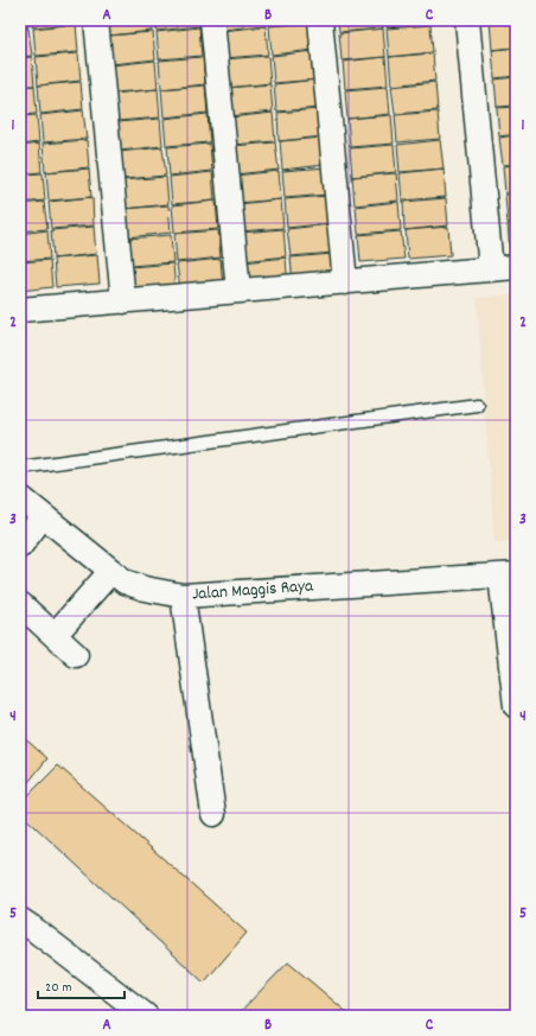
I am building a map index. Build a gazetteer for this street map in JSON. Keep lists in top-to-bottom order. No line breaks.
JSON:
{"streets":{"street":["Jalan Maggis Raya"]},"scale_bar":"20 m","grid":{"columns":["A","B","C"],"rows":["1","2","3","4","5"]}}
